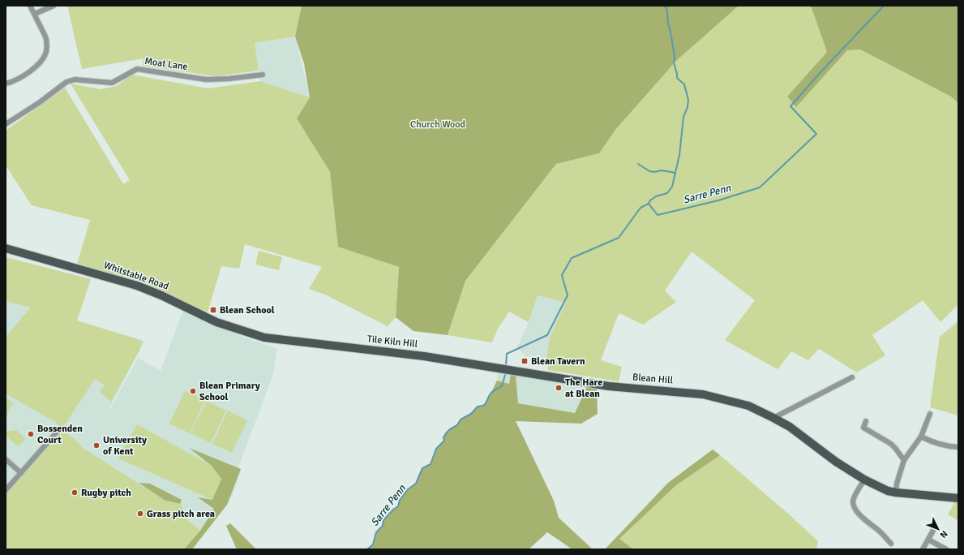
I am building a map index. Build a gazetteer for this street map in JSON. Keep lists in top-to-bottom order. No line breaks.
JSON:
{"streets":{"main road":["Whitstable Road","Tile Kiln Hill","Blean Hill"],"street":["Moat Lane"]},"crossings":[["Whitstable Road","Tile Kiln Hill"],["Tile Kiln Hill","Blean Hill"]],"water":["Sarre Penn"],"parks":["Church Wood"],"places":{"transit":["Blean School","Blean Tavern"],"other":["The Hare at Blean","Blean Primary School","Bossenden Court","University of Kent","Rugby pitch","Grass pitch area"]},"north":"bottom right"}
